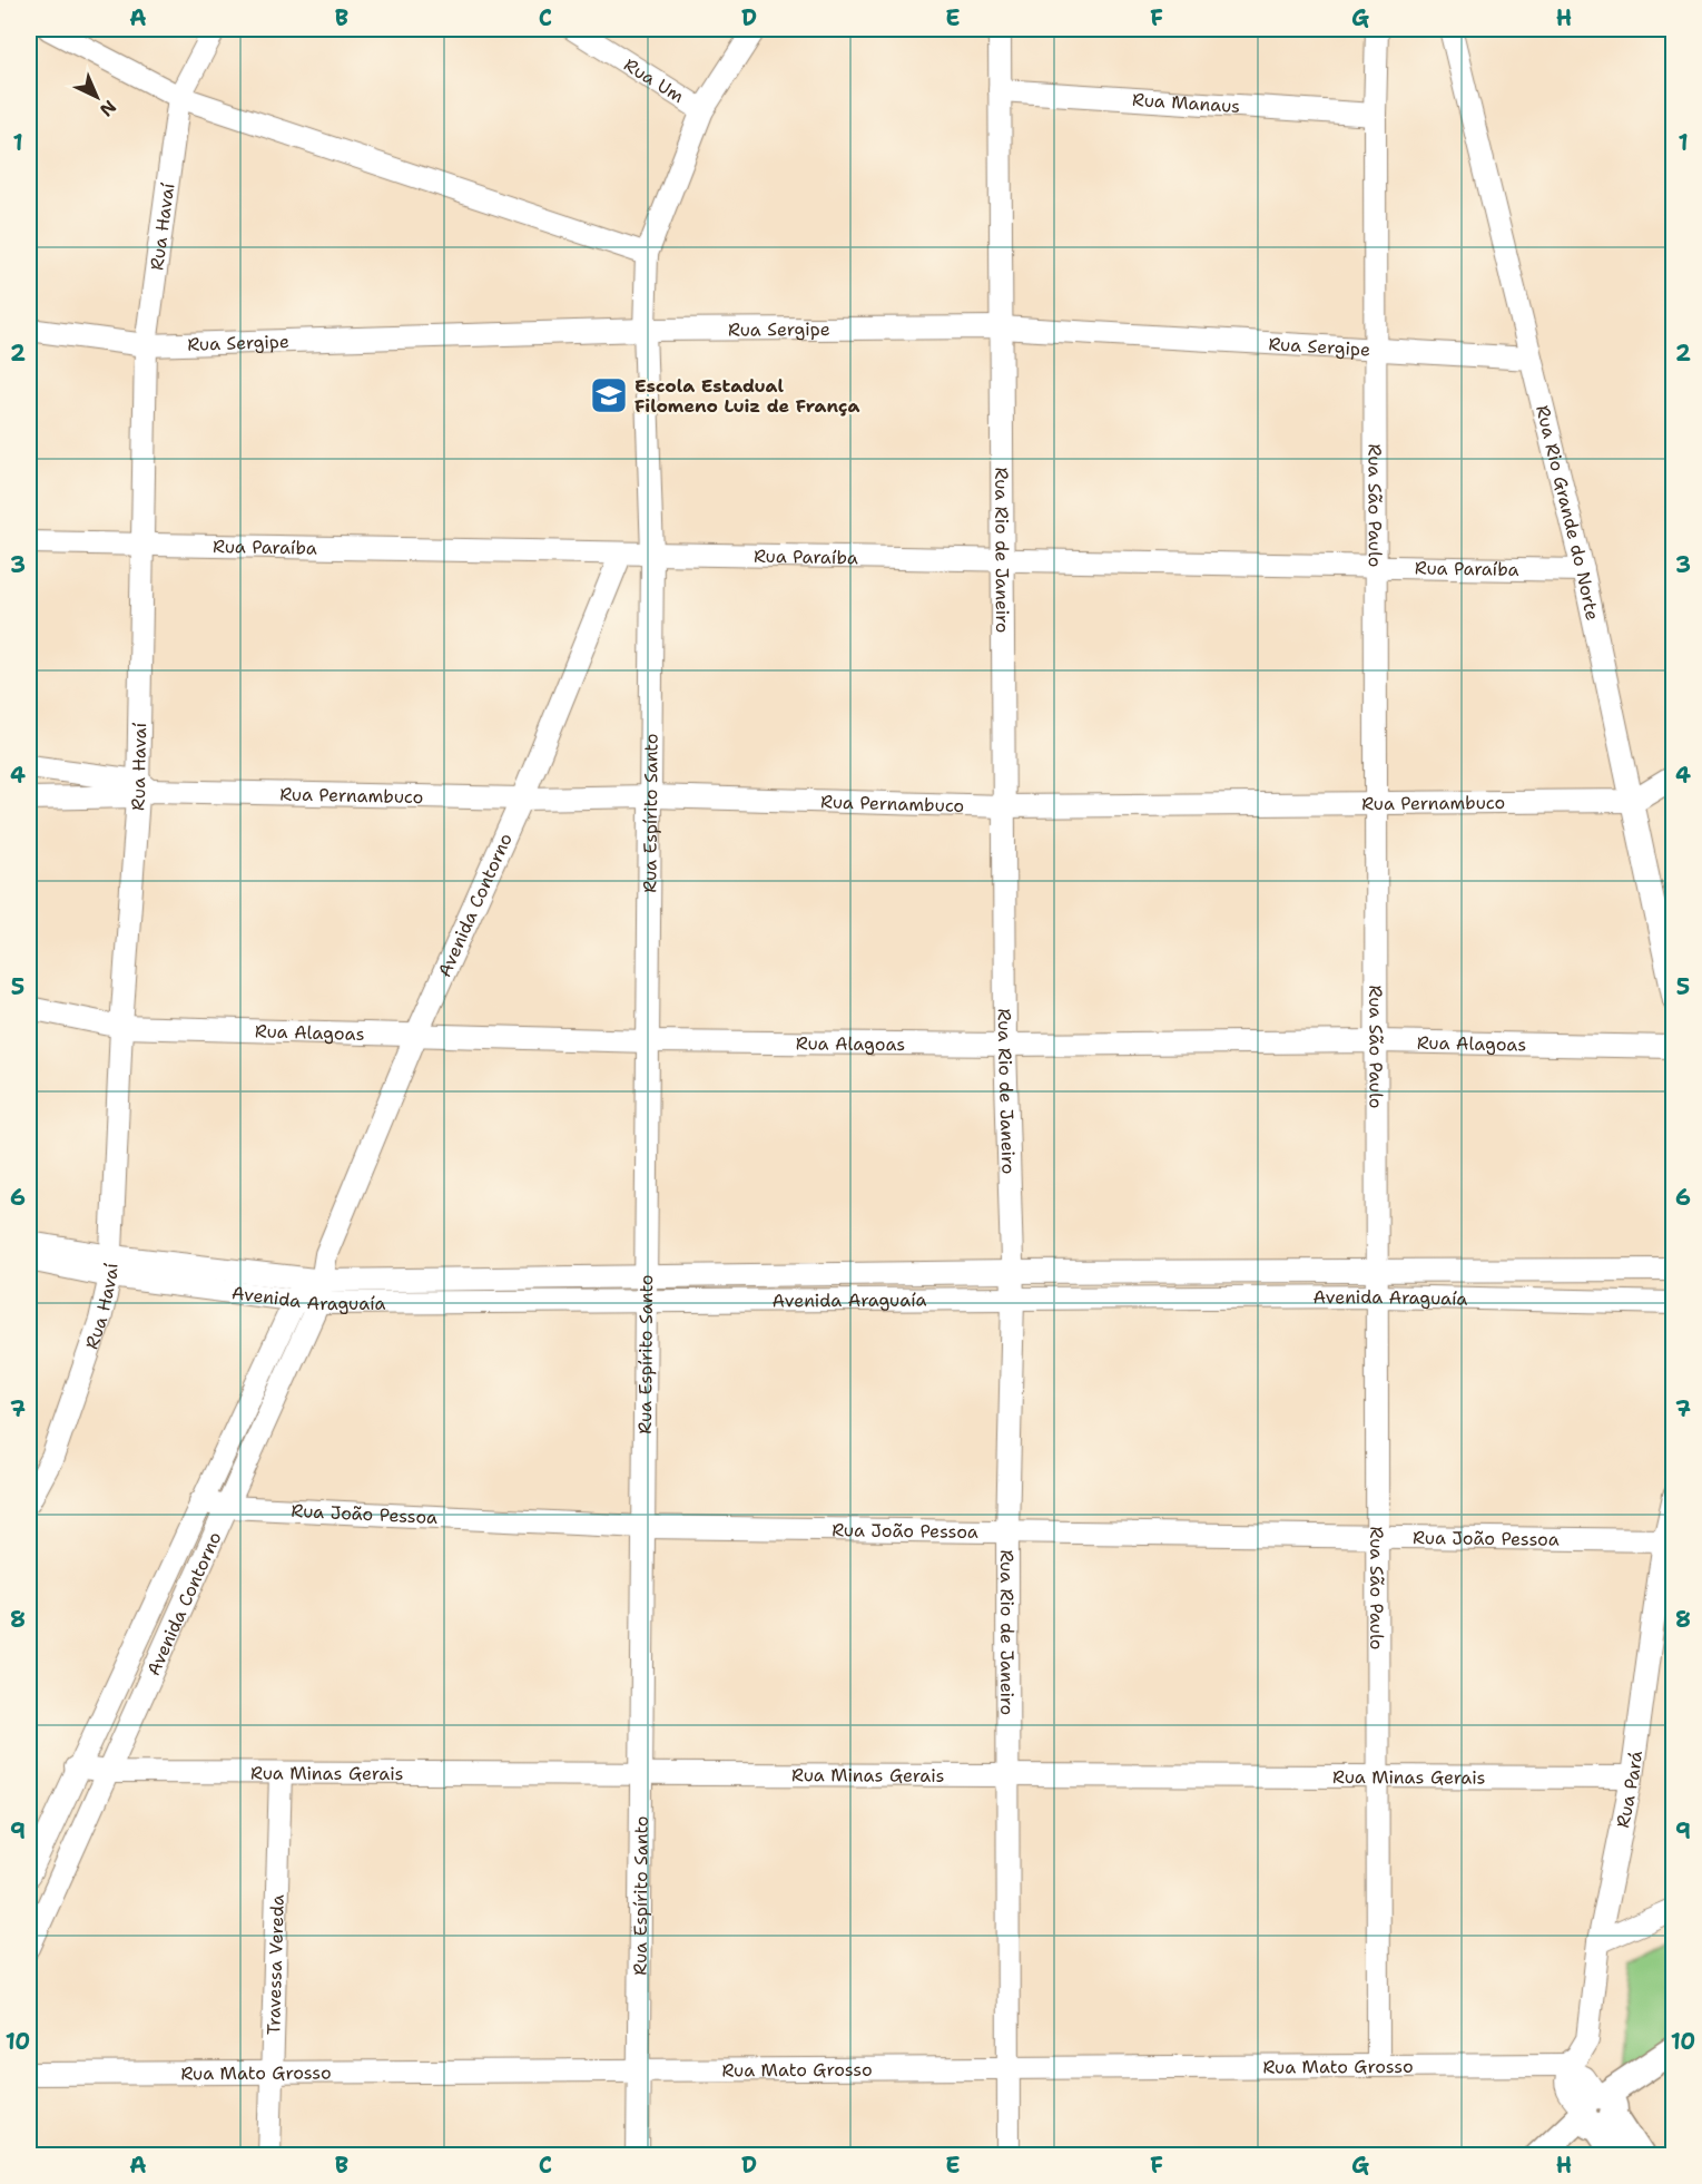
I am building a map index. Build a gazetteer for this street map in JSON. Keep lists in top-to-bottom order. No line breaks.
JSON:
{"streets":{"street":["Rua Um","Rua Manaus","Rua Havaí","Rua Sergipe","Rua São Paulo","Rua Rio Grande do Norte","Rua Paraíba","Rua Rio de Janeiro","Rua Pernambuco","Rua Espírito Santo","Avenida Contorno","Rua Alagoas","Avenida Araguaía","Rua João Pessoa","Rua Minas Gerais","Rua Pará","Travessa Vereda","Rua Mato Grosso"]},"crossings":[["Rua Um","Rua Espírito Santo"],["Rua Manaus","Rua São Paulo"],["Rua Manaus","Rua Rio de Janeiro"],["Rua Havaí","Rua Sergipe"],["Rua Havaí","Rua Paraíba"],["Rua Havaí","Rua Pernambuco"],["Rua Havaí","Rua Alagoas"],["Rua Havaí","Avenida Araguaía"],["Rua Sergipe","Rua São Paulo"],["Rua Sergipe","Rua Rio Grande do Norte"],["Rua Sergipe","Rua Rio de Janeiro"],["Rua Sergipe","Rua Espírito Santo"],["Rua São Paulo","Rua Paraíba"],["Rua São Paulo","Rua Pernambuco"],["Rua São Paulo","Rua Alagoas"],["Rua São Paulo","Avenida Araguaía"],["Rua São Paulo","Rua João Pessoa"],["Rua São Paulo","Rua Minas Gerais"],["Rua São Paulo","Rua Mato Grosso"],["Rua Rio Grande do Norte","Rua Paraíba"],["Rua Rio Grande do Norte","Rua Pernambuco"],["Rua Paraíba","Rua Rio de Janeiro"],["Rua Paraíba","Rua Espírito Santo"],["Rua Paraíba","Avenida Contorno"],["Rua Rio de Janeiro","Rua Pernambuco"],["Rua Rio de Janeiro","Rua Alagoas"],["Rua Rio de Janeiro","Avenida Araguaía"],["Rua Rio de Janeiro","Rua João Pessoa"],["Rua Rio de Janeiro","Rua Minas Gerais"],["Rua Rio de Janeiro","Rua Mato Grosso"],["Rua Pernambuco","Rua Espírito Santo"],["Rua Pernambuco","Avenida Contorno"],["Rua Espírito Santo","Rua Alagoas"],["Rua Espírito Santo","Avenida Araguaía"],["Rua Espírito Santo","Rua João Pessoa"],["Rua Espírito Santo","Rua Minas Gerais"],["Rua Espírito Santo","Rua Mato Grosso"],["Avenida Contorno","Rua Alagoas"],["Avenida Contorno","Avenida Araguaía"],["Avenida Contorno","Rua João Pessoa"],["Avenida Contorno","Rua Minas Gerais"],["Rua João Pessoa","Rua Pará"],["Rua Minas Gerais","Rua Pará"],["Rua Minas Gerais","Travessa Vereda"],["Rua Pará","Rua Mato Grosso"],["Travessa Vereda","Rua Mato Grosso"]],"places":{"school or university":["Escola Estadual Filomeno Luiz de França"]},"north":"bottom right","grid":{"columns":["A","B","C","D","E","F","G","H"],"rows":["1","2","3","4","5","6","7","8","9","10"]}}
